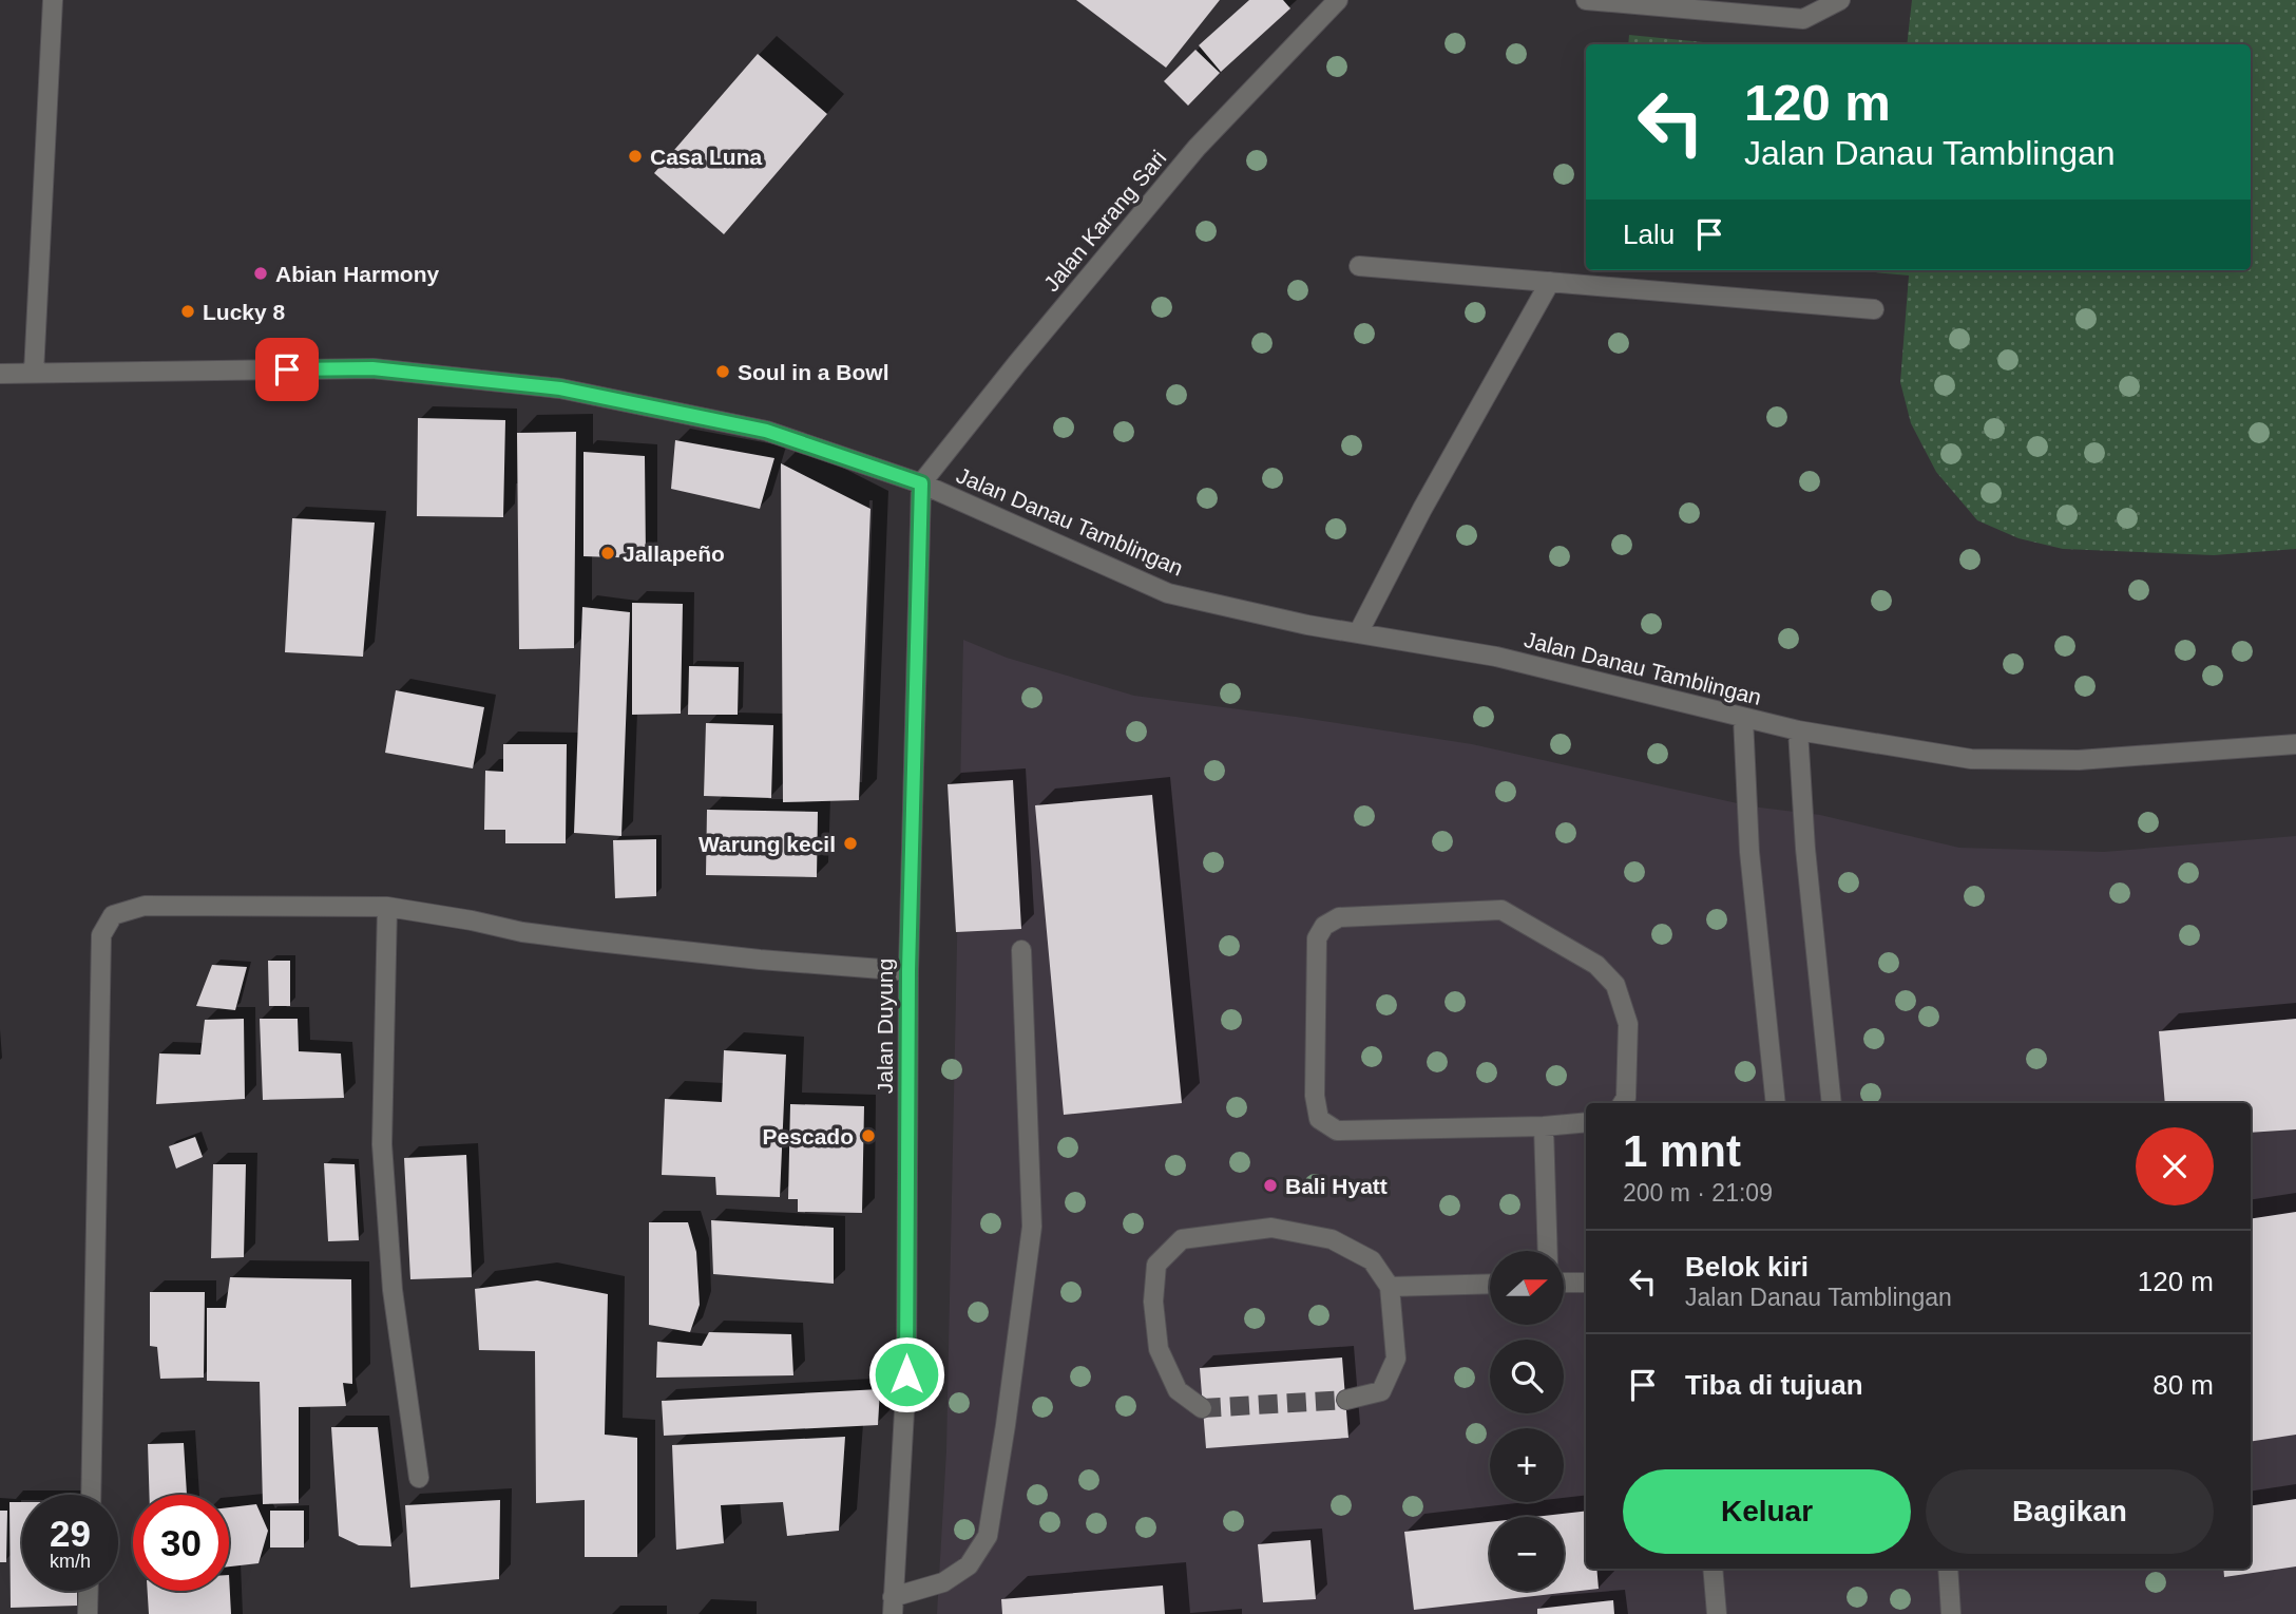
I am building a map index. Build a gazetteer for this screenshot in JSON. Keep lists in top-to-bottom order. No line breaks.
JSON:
{"streets":{"street":["Jalan Karang Sari","Jalan Danau Tamblingan","Jalan Duyung"]},"crossings":[["Jalan Karang Sari","Jalan Danau Tamblingan"],["Jalan Karang Sari","Jalan Duyung"],["Jalan Danau Tamblingan","Jalan Duyung"]],"places":["Casa Luna","Abian Harmony","Lucky 8","Soul in a Bowl","Jallapeño","Warung kecil","Pescado","Bali Hyatt"],"north":"right","page":{"turn":["120 m","Jalan Danau Tamblingan"],"then":"Lalu","heading":["1 mnt","200 m · 21:09"],"list":[{"name":"Belok kiri","note":"Jalan Danau Tamblingan","value":"120 m"},{"name":"Tiba di tujuan","value":"80 m"}],"map_buttons":["+","−"],"buttons":["Keluar","Bagikan"],"speed":"29 km/h","limit":"30"}}
